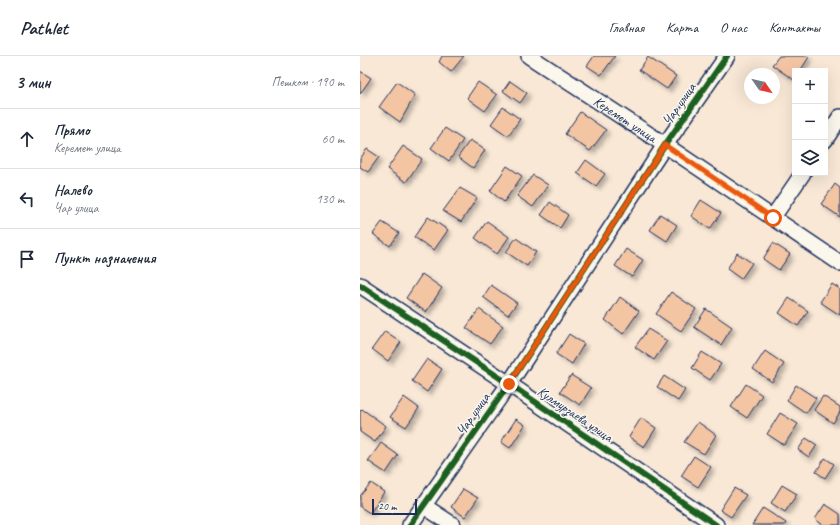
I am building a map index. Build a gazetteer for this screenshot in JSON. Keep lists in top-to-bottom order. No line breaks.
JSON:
{"streets":{"street":["Чар улица","Керемет улица","Кулмурзаева улица"]},"crossings":[["Чар улица","Керемет улица"],["Чар улица","Кулмурзаева улица"]],"scale_bar":"20 m","north":"bottom right","page":{"header":"Pathlet","nav":["Главная","Карта","О нас","Контакты"],"heading":["3 мин","Пешком · 190 m"],"map_buttons":["+","−"],"list":[["Прямо","Керемет улица","60 m"],["Налево","Чар улица","130 m"],"Пункт назначения"],"scale":"20 m"}}
